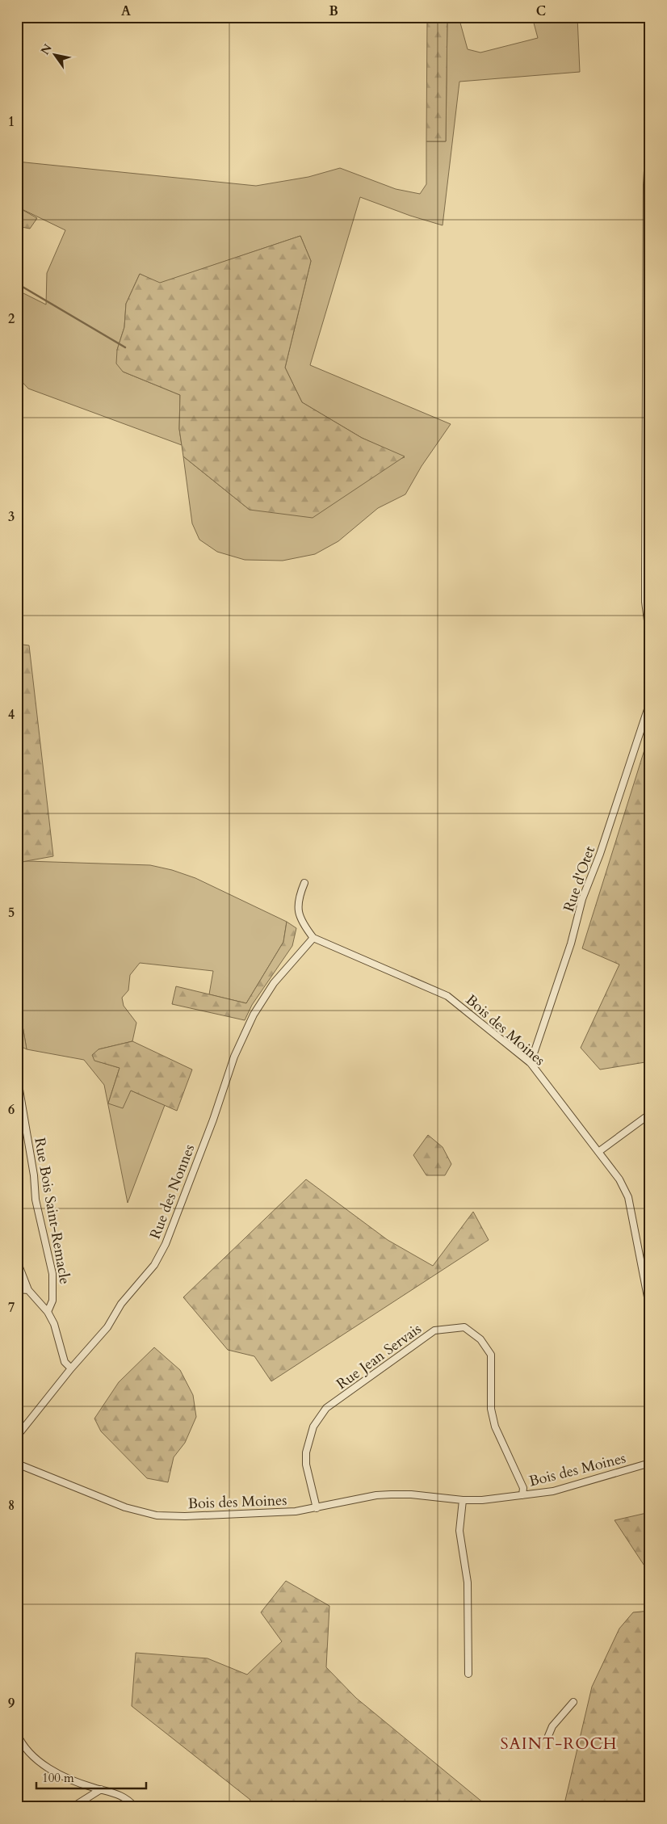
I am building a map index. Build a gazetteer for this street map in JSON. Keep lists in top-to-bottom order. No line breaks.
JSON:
{"streets":{"street":["Rue d'Otet","Bois des Moines","Rue des Nonnes","Rue Bois Saint-Remacle","Rue Jean Servais"]},"crossings":[["Rue d'Otet","Bois des Moines"],["Bois des Moines","Rue des Nonnes"],["Bois des Moines","Rue Jean Servais"]],"districts":["SAINT-ROCH"],"scale_bar":"100 m","north":"top left","grid":{"columns":["A","B","C"],"rows":["1","2","3","4","5","6","7","8","9"]}}
